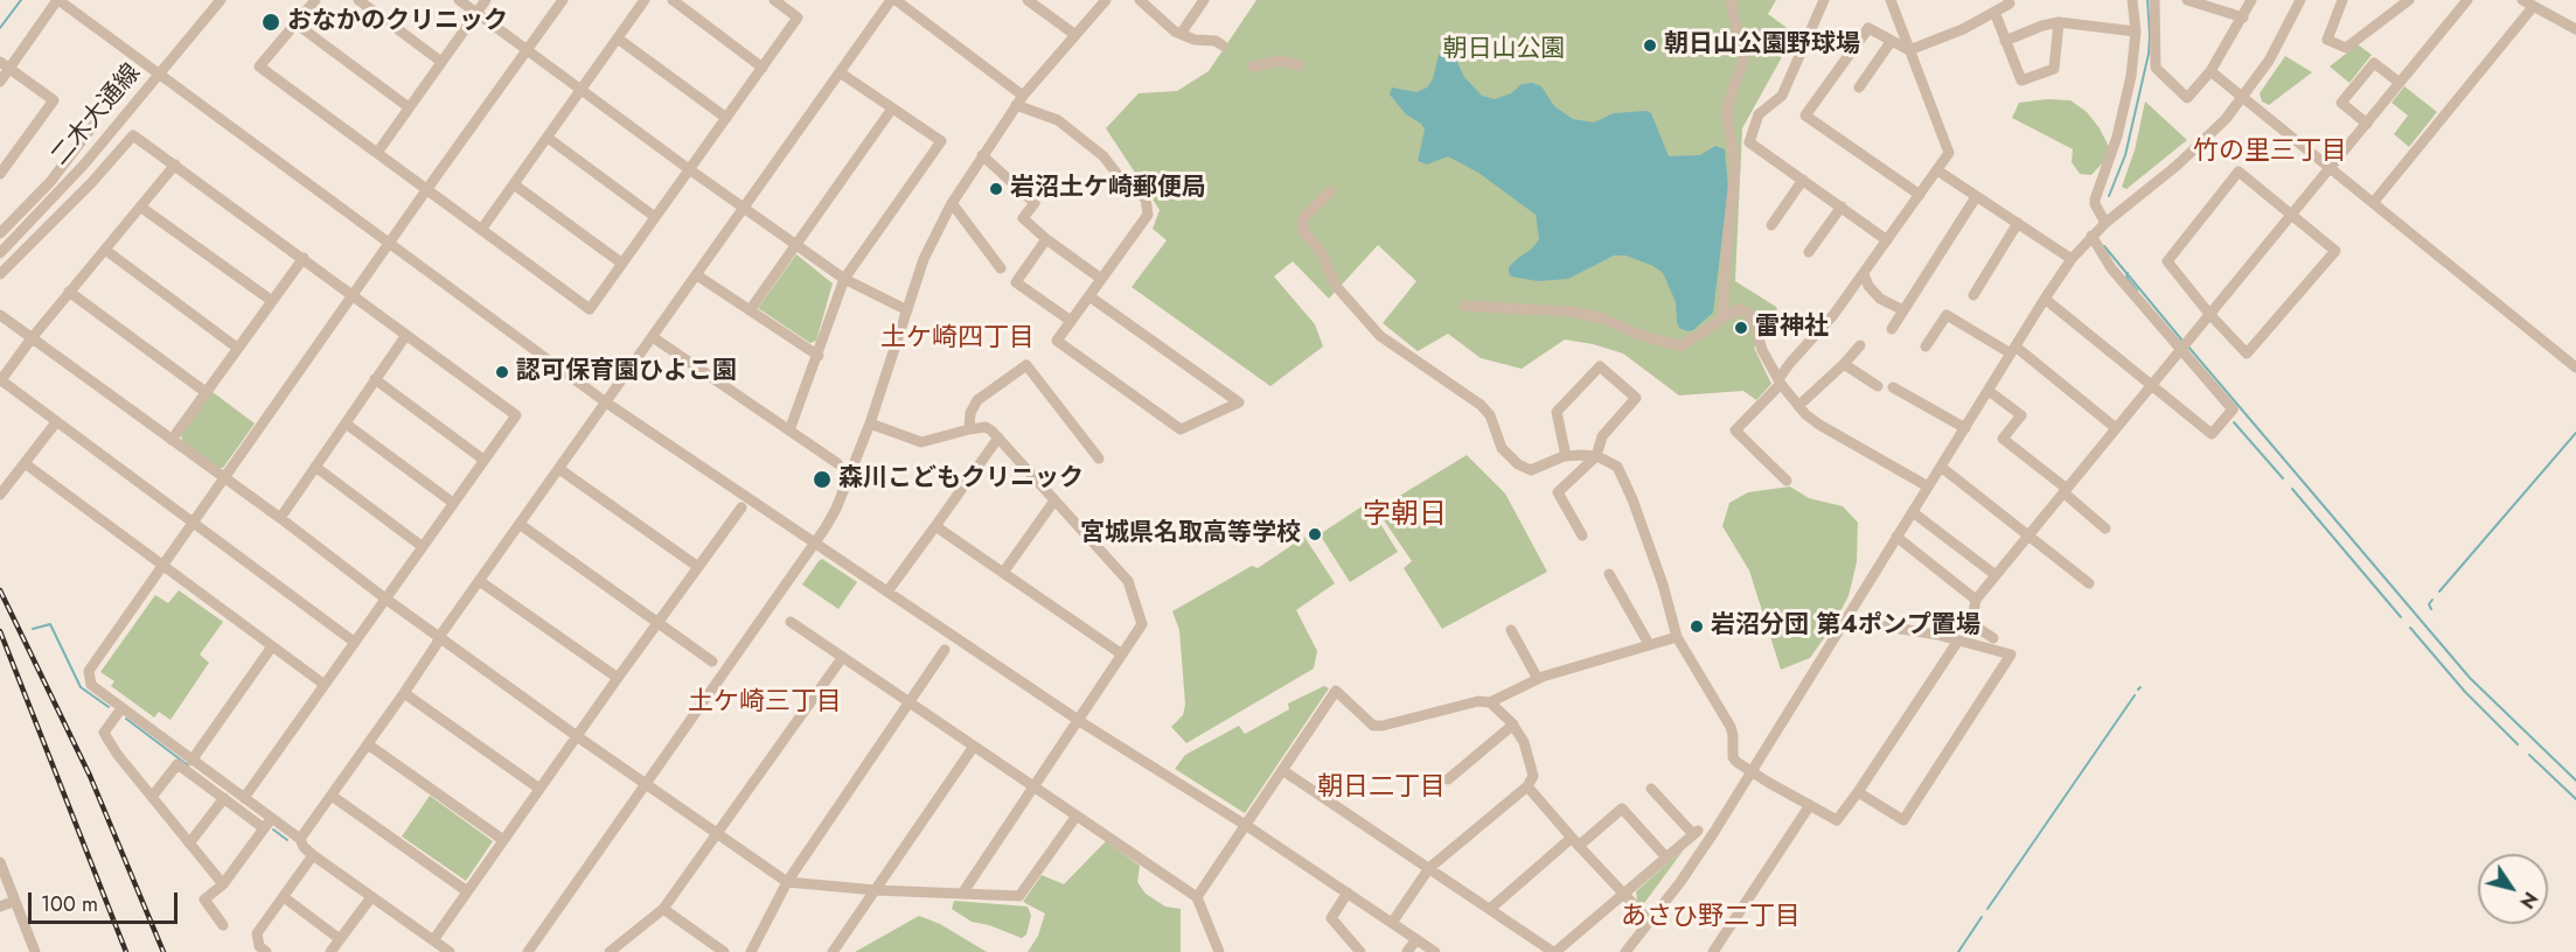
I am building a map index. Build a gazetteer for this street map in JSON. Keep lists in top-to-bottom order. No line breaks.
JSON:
{"streets":{"street":["二木大通線"]},"districts":["竹の里三丁目","土ケ崎四丁目","字朝日","土ケ崎三丁目","朝日二丁目","あさひ野二丁目"],"parks":["朝日山公園"],"places":["おなかのクリニック","朝日山公園野球場","岩沼土ケ崎郵便局","雷神社","認可保育園ひよこ園","森川こどもクリニック","宮城県名取高等学校","岩沼分団 第4ポンプ置場"],"scale_bar":"100 m","north":"bottom right"}
